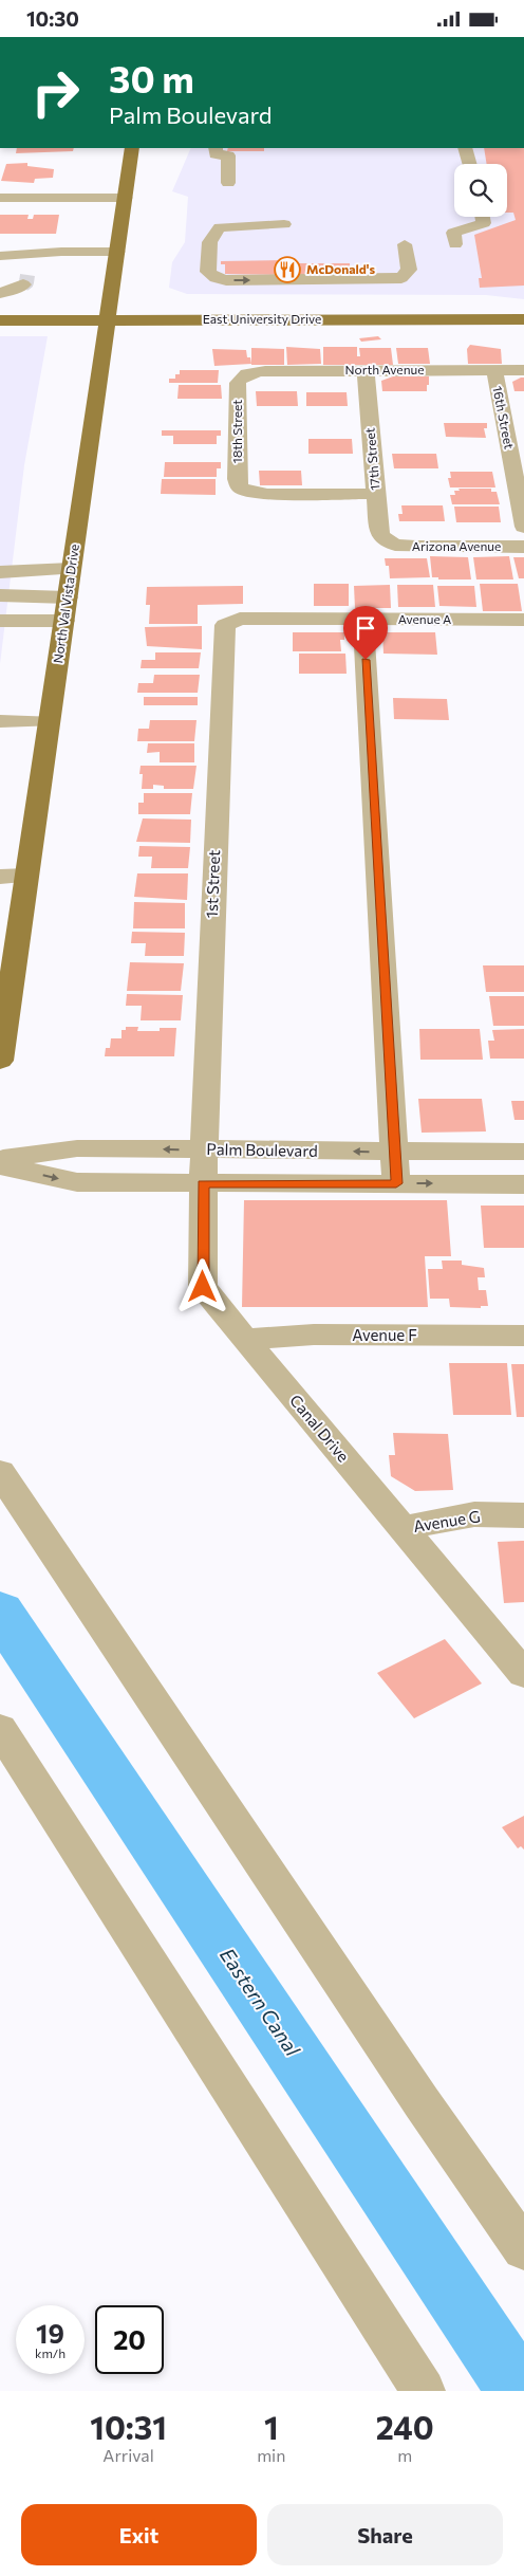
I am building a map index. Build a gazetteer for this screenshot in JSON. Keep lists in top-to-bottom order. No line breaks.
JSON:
{"streets":{"main road":["East University Drive","North Val Vista Drive"],"street":["North Avenue","16th Street","18th Street","17th Street","Arizona Avenue","Avenue A","1st Street","Palm Boulevard","Avenue F","Canal Drive","Avenue G"]},"crossings":[["East University Drive","North Val Vista Drive"],["North Avenue","16th Street"],["North Avenue","18th Street"],["North Avenue","17th Street"],["18th Street","17th Street"],["17th Street","Arizona Avenue"],["Avenue A","1st Street"],["1st Street","Palm Boulevard"],["1st Street","Canal Drive"],["Palm Boulevard","Canal Drive"],["Avenue F","Canal Drive"],["Canal Drive","Avenue G"]],"water":["Eastern Canal"],"places":{"restaurant":["McDonald's"]},"page":{"status":"10:30","turn":["30 m","Palm Boulevard"],"speed":"19 km/h","limit":"20","eta":["10:31","Arrival","1","min","240","m"],"buttons":["Exit","Share"]}}
